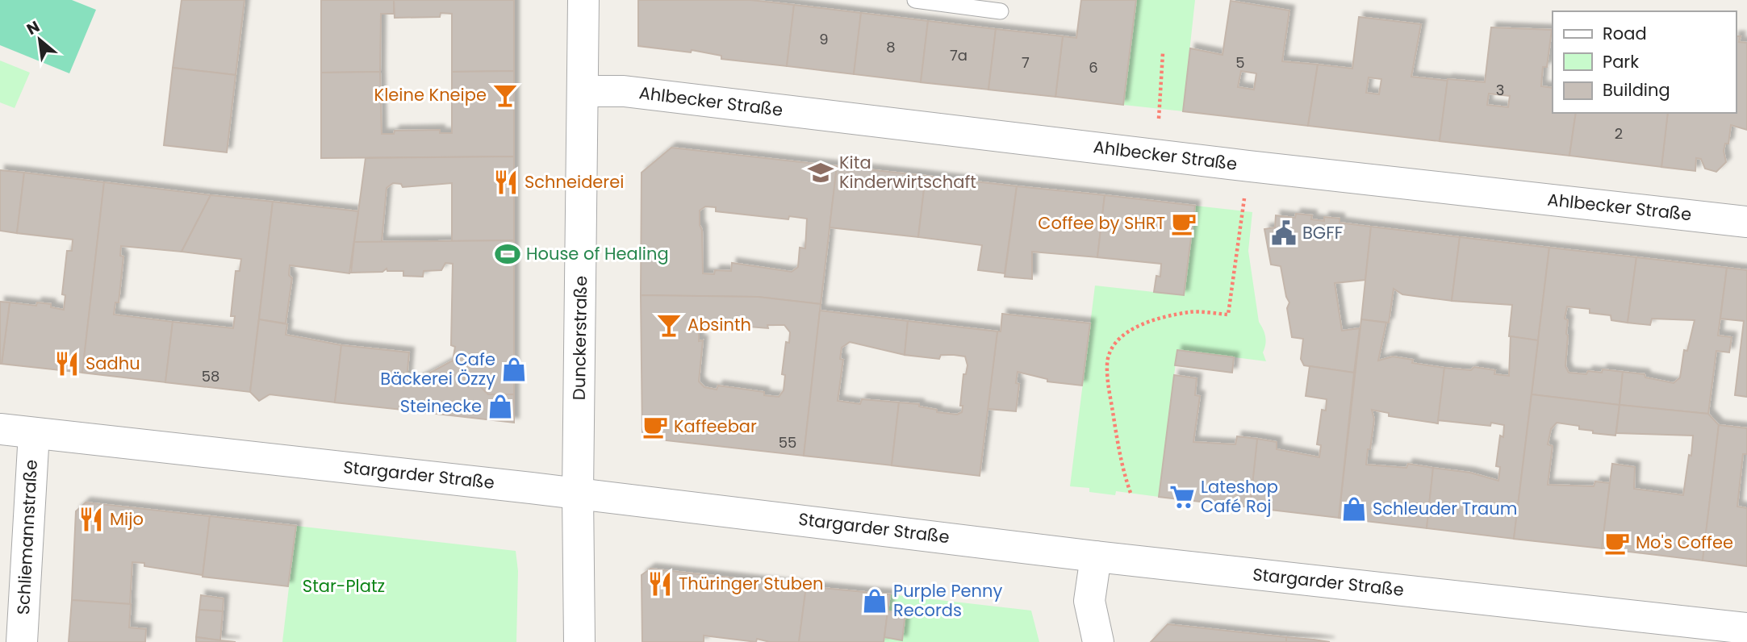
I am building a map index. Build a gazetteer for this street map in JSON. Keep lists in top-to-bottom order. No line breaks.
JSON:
{"streets":{"street":["Ahlbecker Straße","Dunckerstraße","Stargarder Straße","Schliemannstraße"]},"crossings":[["Ahlbecker Straße","Dunckerstraße"],["Dunckerstraße","Stargarder Straße"],["Stargarder Straße","Schliemannstraße"]],"parks":["Star-Platz"],"places":{"bar":["Kleine Kneipe","Absinth"],"school or university":["Kita Kinderwirtschaft"],"restaurant":["Schneiderei","Sadhu","Mijo","Thüringer Stuben"],"cafe":["Coffee by SHRT","Kaffeebar","Mo's Coffee"],"public building":["BGFF"],"sports":["House of Healing"],"shop":["Cafe Bäckerei Özzy","Steinecke","Schleuder Traum","Purple Penny Records"],"supermarket":["Lateshop Café Roj"]},"house_numbers":["9","8","7a","7","5","6","3","2","58","55"],"legend":["Road","Park","Building"],"north":"top left"}
